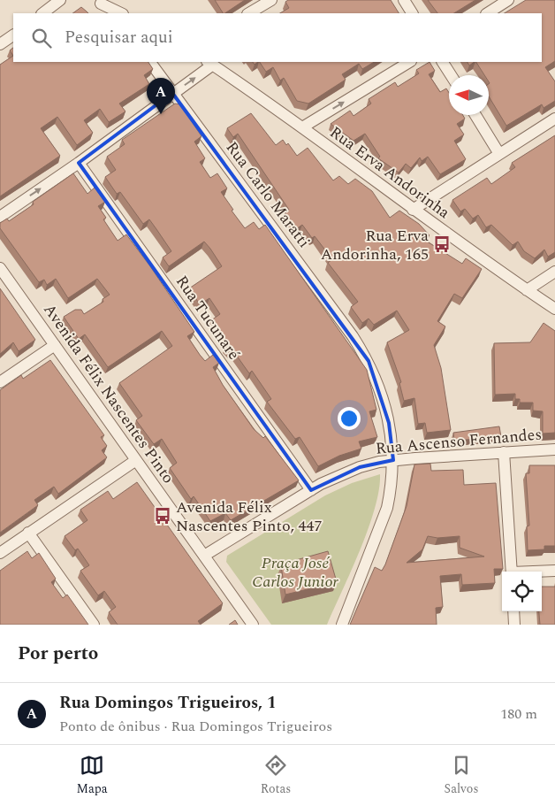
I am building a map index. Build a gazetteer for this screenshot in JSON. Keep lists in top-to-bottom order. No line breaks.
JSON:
{"streets":{"street":["Rua Erva Andorinha","Rua Carlo Maratti","Rua Tucunaré","Avenida Félix Nascentes Pinto","Rua Ascenso Fernandes"]},"crossings":[["Rua Carlo Maratti","Rua Ascenso Fernandes"],["Rua Tucunaré","Rua Ascenso Fernandes"],["Avenida Félix Nascentes Pinto","Rua Ascenso Fernandes"]],"parks":["Praça José Carlos Junior"],"places":{"bus stop":["Rua Erva Andorinha, 165","Avenida Félix Nascentes Pinto, 447"]},"north":"left","page":{"search":"Pesquisar aqui","pins":"A","heading":"Por perto","list":[{"mark":"A","name":"Rua Domingos Trigueiros, 1","note":"Ponto de ônibus · Rua Domingos Trigueiros","value":"180 m"}],"nav":["Mapa","Rotas","Salvos"]}}
